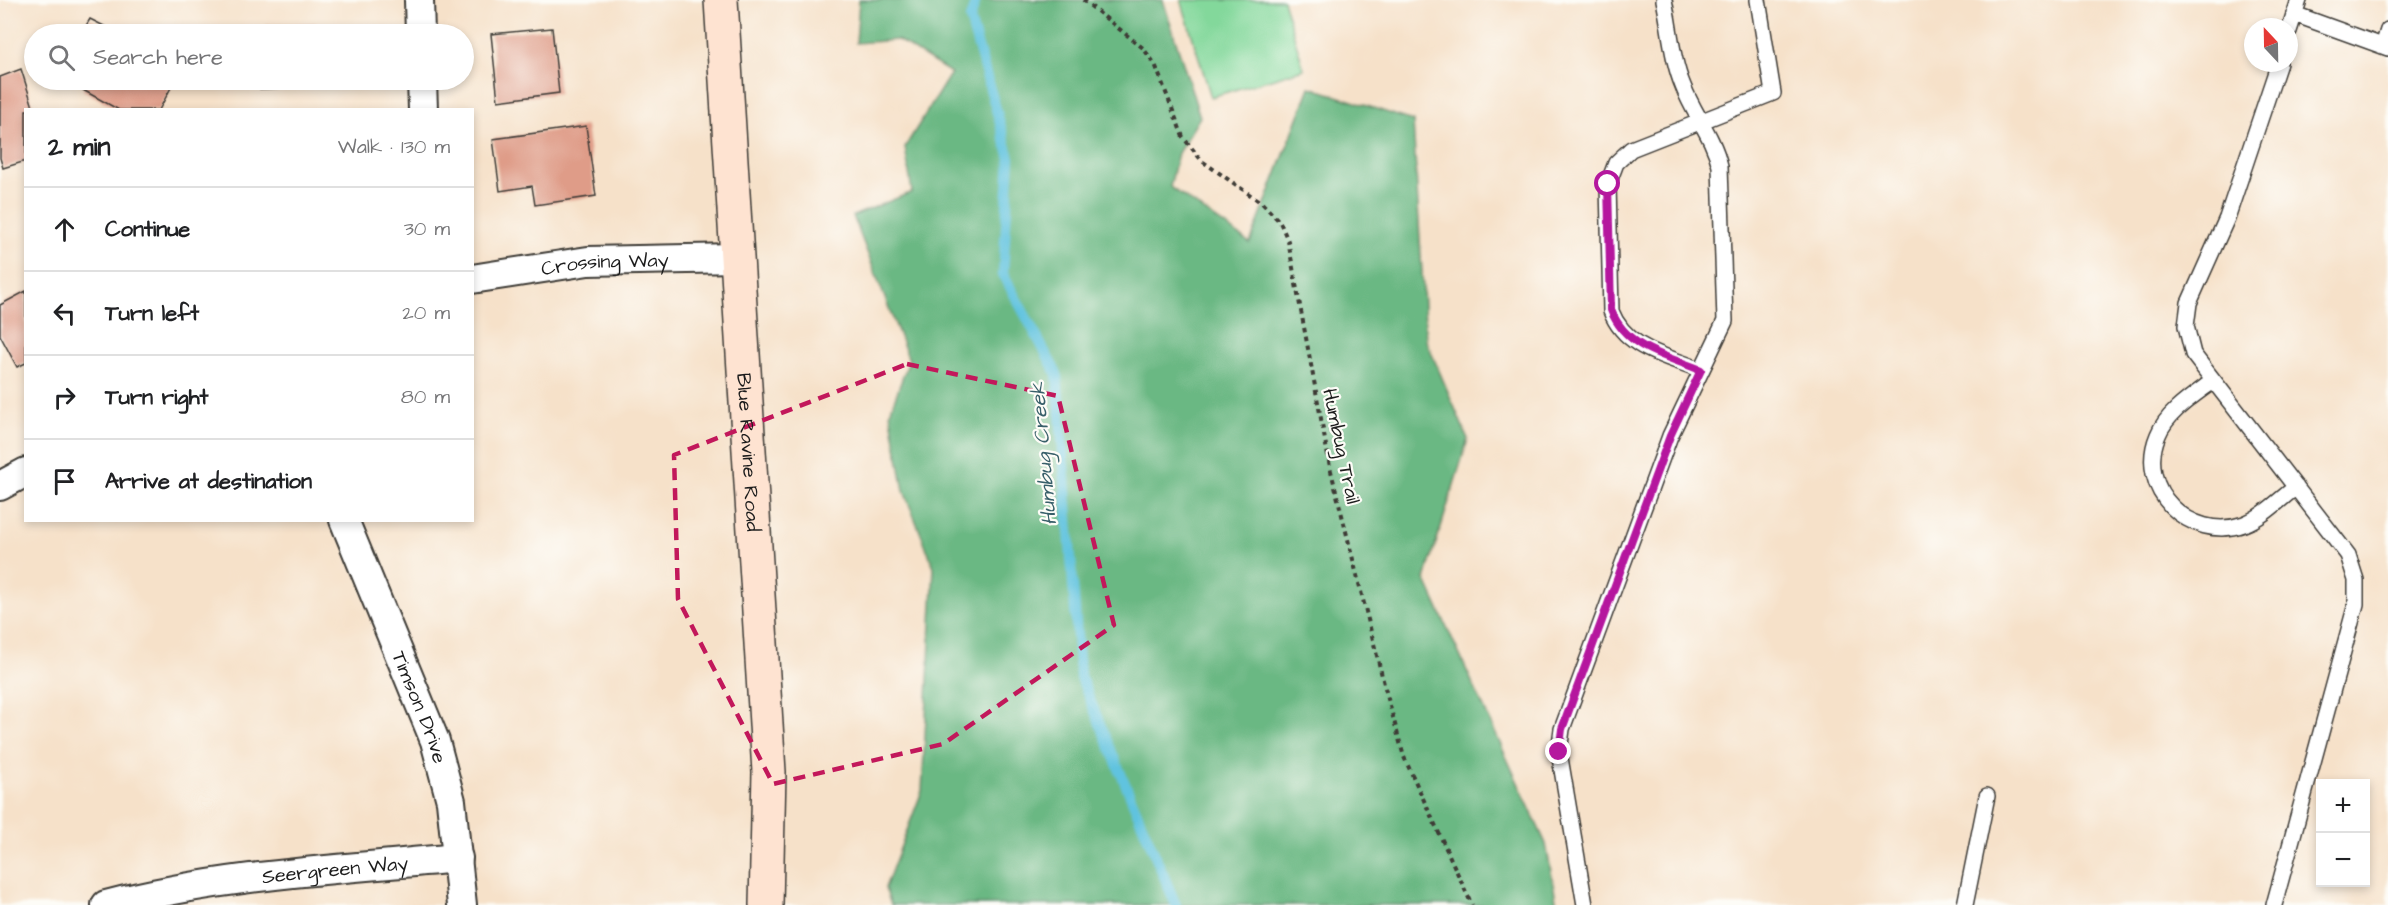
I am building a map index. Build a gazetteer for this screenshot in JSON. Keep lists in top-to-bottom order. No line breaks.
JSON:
{"streets":{"main road":["Blue Ravine Road"],"street":["Crossing Way","Timson Drive","Seergreen Way"],"path":["Humbug Trail"]},"crossings":[["Crossing Way","Blue Ravine Road"],["Timson Drive","Seergreen Way"]],"water":["Humbug Creek"],"north":"top","page":{"search":"Search here","heading":["2 min","Walk · 130 m"],"list":[["Continue","30 m"],["Turn left","20 m"],["Turn right","80 m"],"Arrive at destination"],"map_buttons":["+","−"]}}
